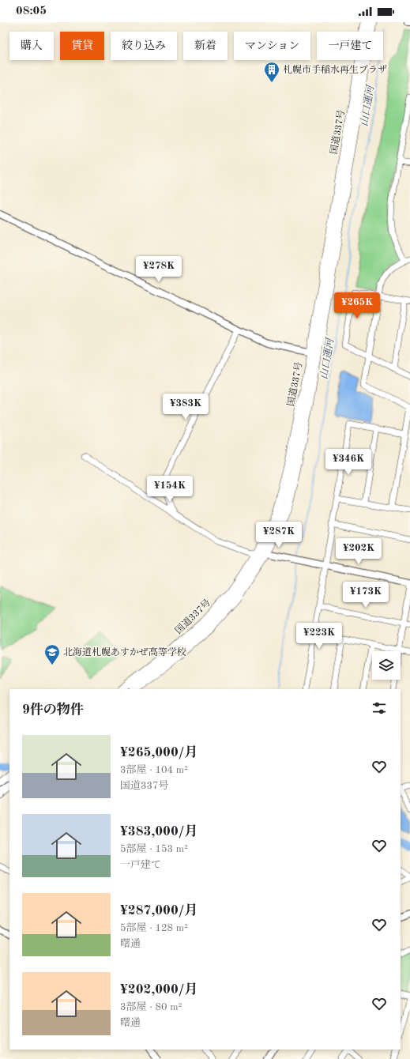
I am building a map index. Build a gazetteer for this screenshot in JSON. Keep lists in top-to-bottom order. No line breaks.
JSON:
{"streets":{"highway":["国道337号"]},"water":["山口運河"],"places":{"building":["札幌市手稲水再生プラザ"],"school or university":["北海道札幌あすかぜ高等学校"]},"page":{"status":"08:05","chip":["購入","賃貸","絞り込み","新着","マンション","一戸建て"],"price":["¥278K","¥265K","¥383K","¥346K","¥154K","¥287K","¥202K","¥173K","¥223K"],"heading":"9件の物件","list":[{"name":"¥265,000/月","note":"3部屋 · 104 m² · 国道337号"},{"name":"¥383,000/月","note":"5部屋 · 153 m² · 一戸建て"},{"name":"¥287,000/月","note":"5部屋 · 128 m² · 曙通"},{"name":"¥202,000/月","note":"3部屋 · 80 m² · 曙通"}]}}
